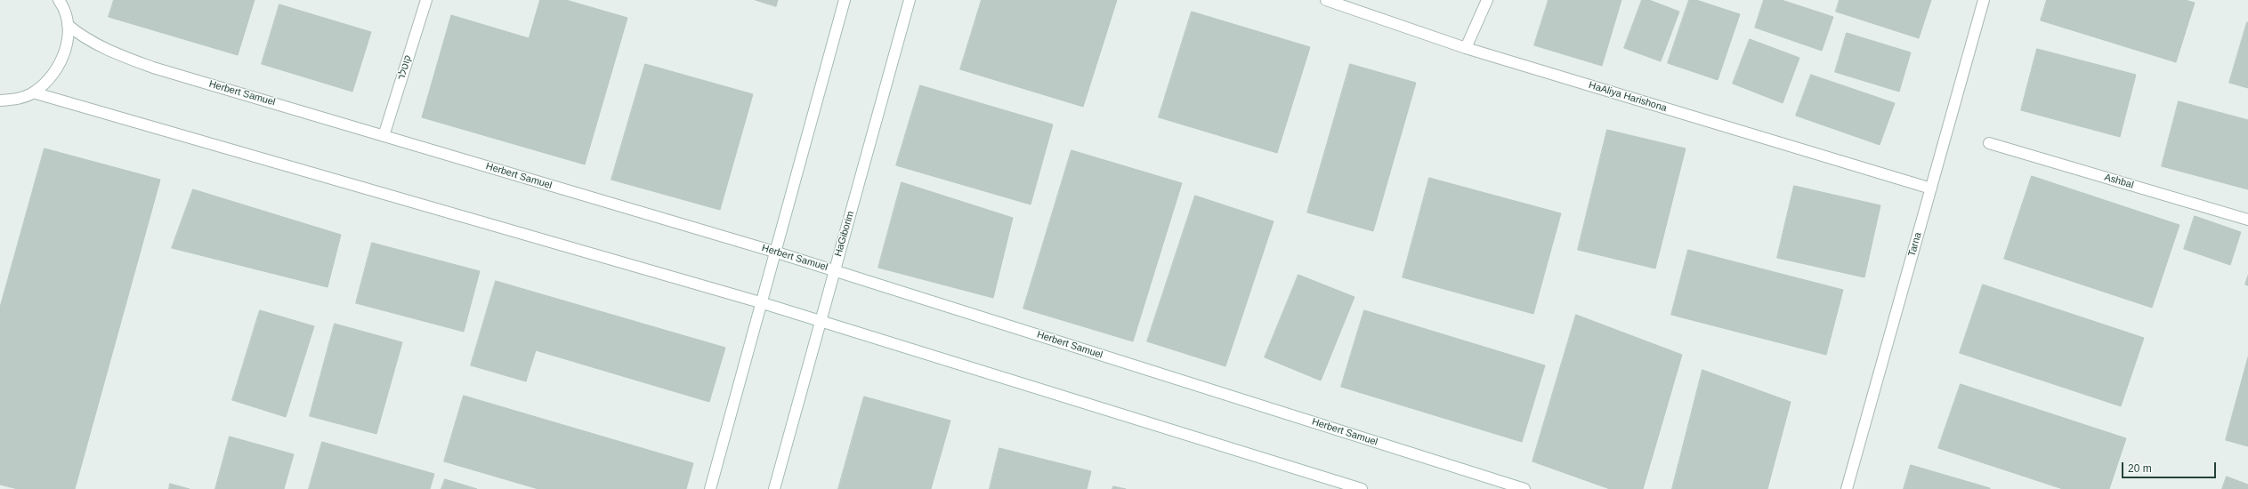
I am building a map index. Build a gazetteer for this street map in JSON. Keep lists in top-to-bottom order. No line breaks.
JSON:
{"streets":{"street":["קוטלר","Herbert Samuel","HaAliya Harishona","Ashbal","HaGiborim","Tarna"]},"crossings":[["קוטלר","Herbert Samuel"],["Herbert Samuel","HaGiborim"],["HaAliya Harishona","Tarna"]],"scale_bar":"20 m"}
